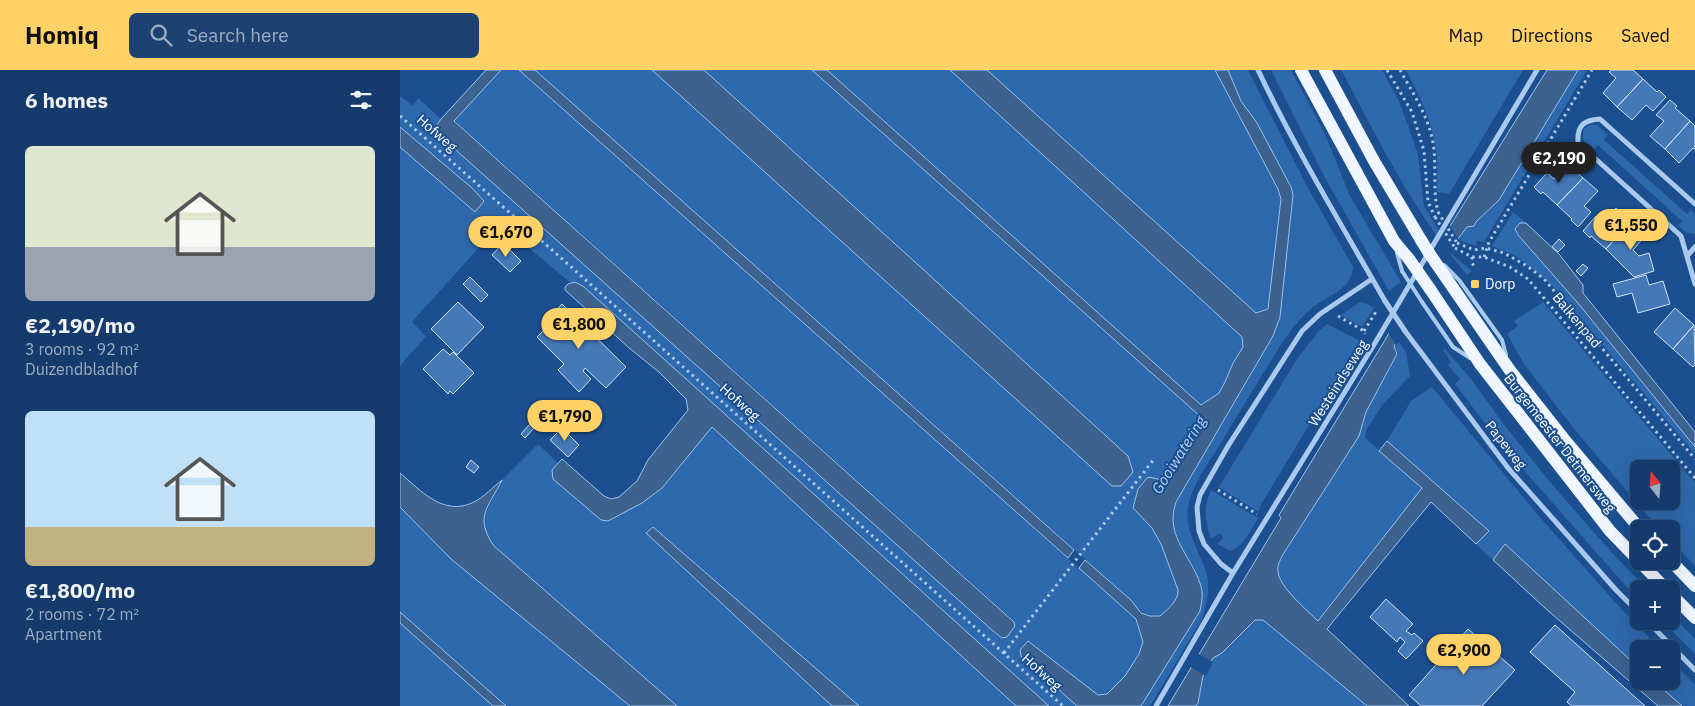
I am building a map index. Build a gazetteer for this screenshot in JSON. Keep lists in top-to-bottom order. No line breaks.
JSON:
{"streets":{"main road":["Burgemeester Detmersweg"],"street":["Westeindseweg","Papeweg"],"path":["Hofweg","Balkenpad"]},"water":["Gooiwatering"],"places":{"transit":["Dorp"]},"north":"top","page":{"header":"Homiq","search":"Search here","nav":["Map","Directions","Saved"],"heading":"6 homes","list":[{"name":"€2,190/mo","note":"3 rooms · 92 m² · Duizendbladhof"},{"name":"€1,800/mo","note":"2 rooms · 72 m² · Apartment"}],"price":["€2,190","€1,550","€1,670","€1,800","€1,790","€2,900"],"map_buttons":["+","−"]}}
